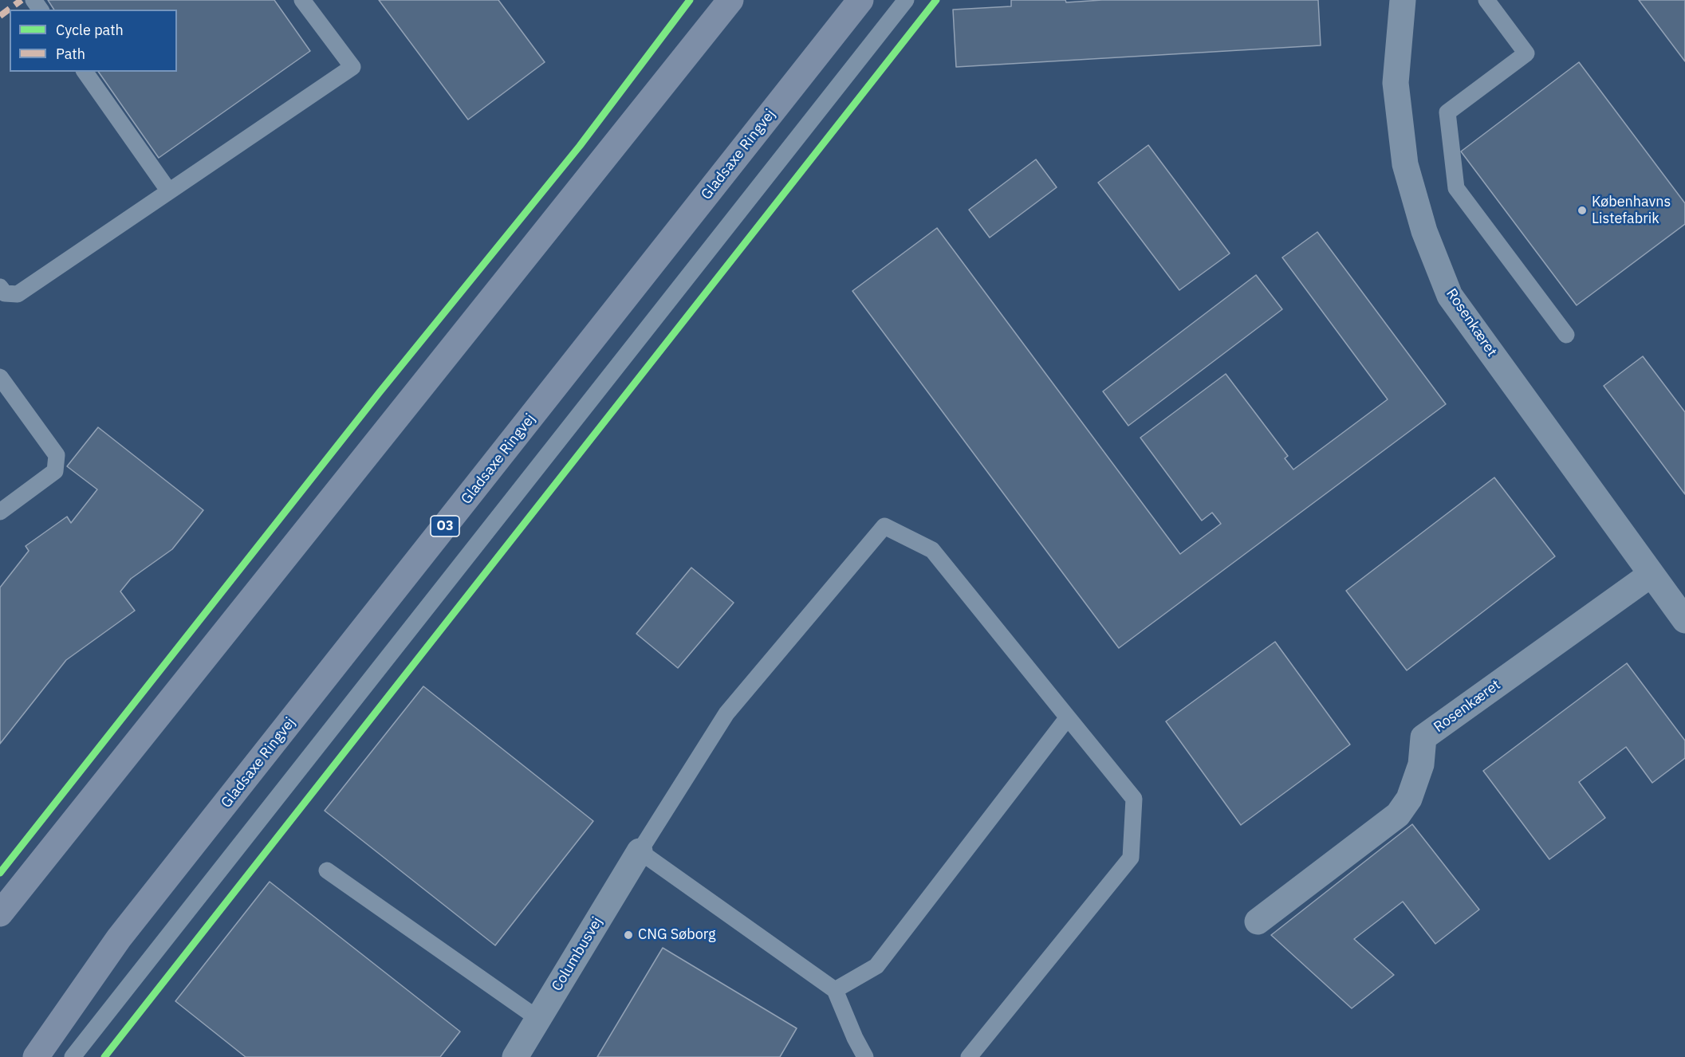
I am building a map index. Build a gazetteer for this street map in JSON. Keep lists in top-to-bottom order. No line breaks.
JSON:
{"streets":{"main road":["Gladsaxe Ringvej","O3"],"street":["Rosenkæret","Columbusvej"]},"places":["Københavns Listefabrik","CNG Søborg"],"legend":["Cycle path","Path"]}
